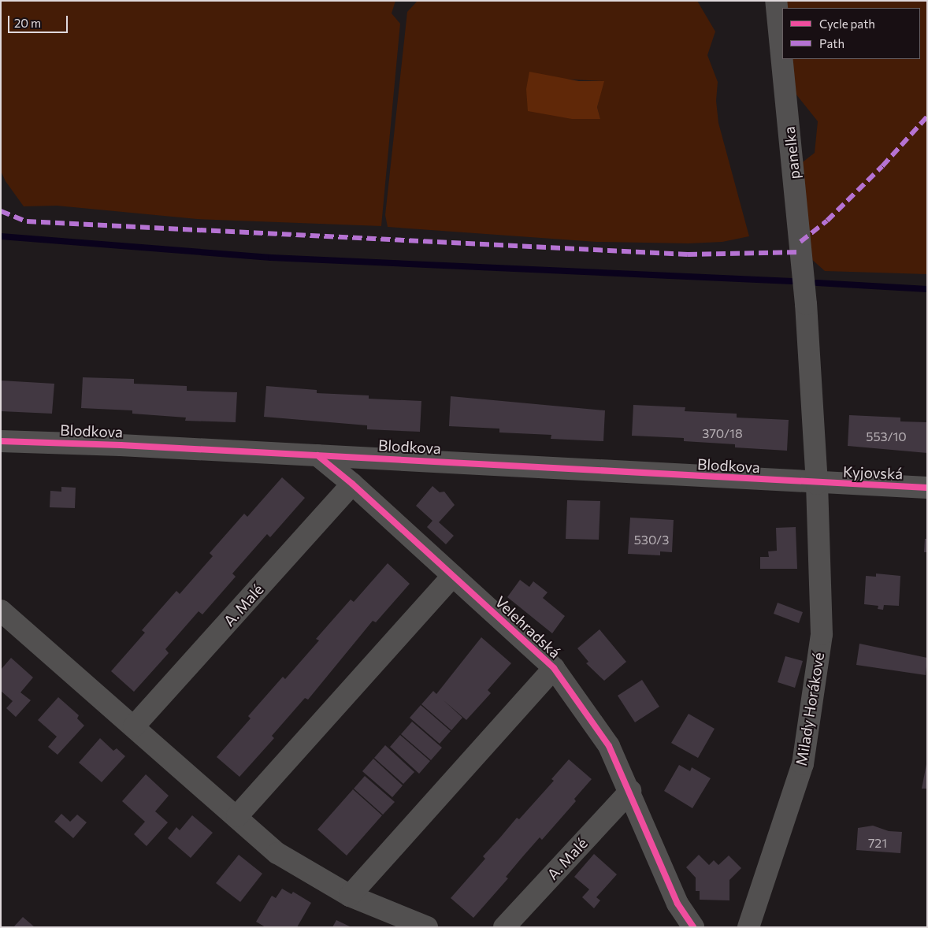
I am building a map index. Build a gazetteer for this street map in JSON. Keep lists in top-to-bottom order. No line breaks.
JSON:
{"streets":{"street":["panelka","Blodkova","Kyjovská","A. Malé","Velehradská","Milady Horákové"]},"crossings":[["panelka","Blodkova"],["panelka","Kyjovská"],["panelka","Milady Horákové"],["Blodkova","Kyjovská"],["Blodkova","Velehradská"],["Blodkova","Milady Horákové"],["Kyjovská","Milady Horákové"],["A. Malé","Velehradská"]],"house_numbers":["370/18","553/10","530/3","721"],"legend":["Cycle path","Path"],"scale_bar":"20 m"}
